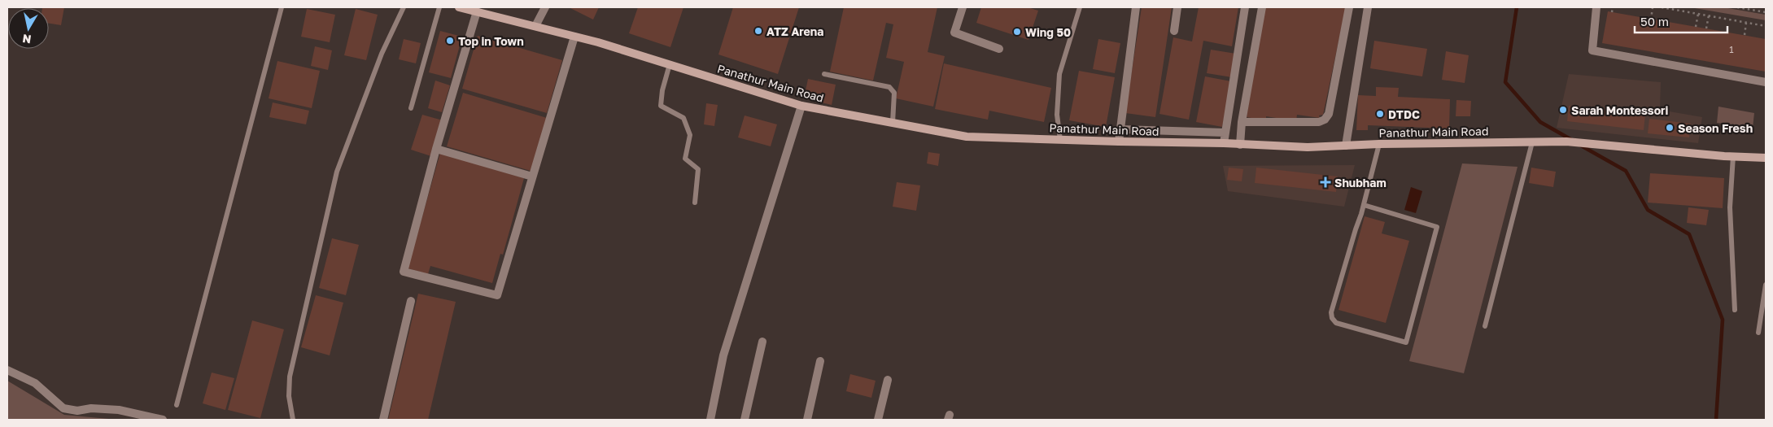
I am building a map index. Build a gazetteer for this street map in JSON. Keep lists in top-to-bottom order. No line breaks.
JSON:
{"streets":{"street":["Panathur Main Road"]},"places":{"other":["ATZ Arena","Wing 50","Top in Town","Sarah Montessori","DTDC","Season Fresh"],"health":["Shubham"]},"house_numbers":["1"],"scale_bar":"50 m","north":"bottom"}
